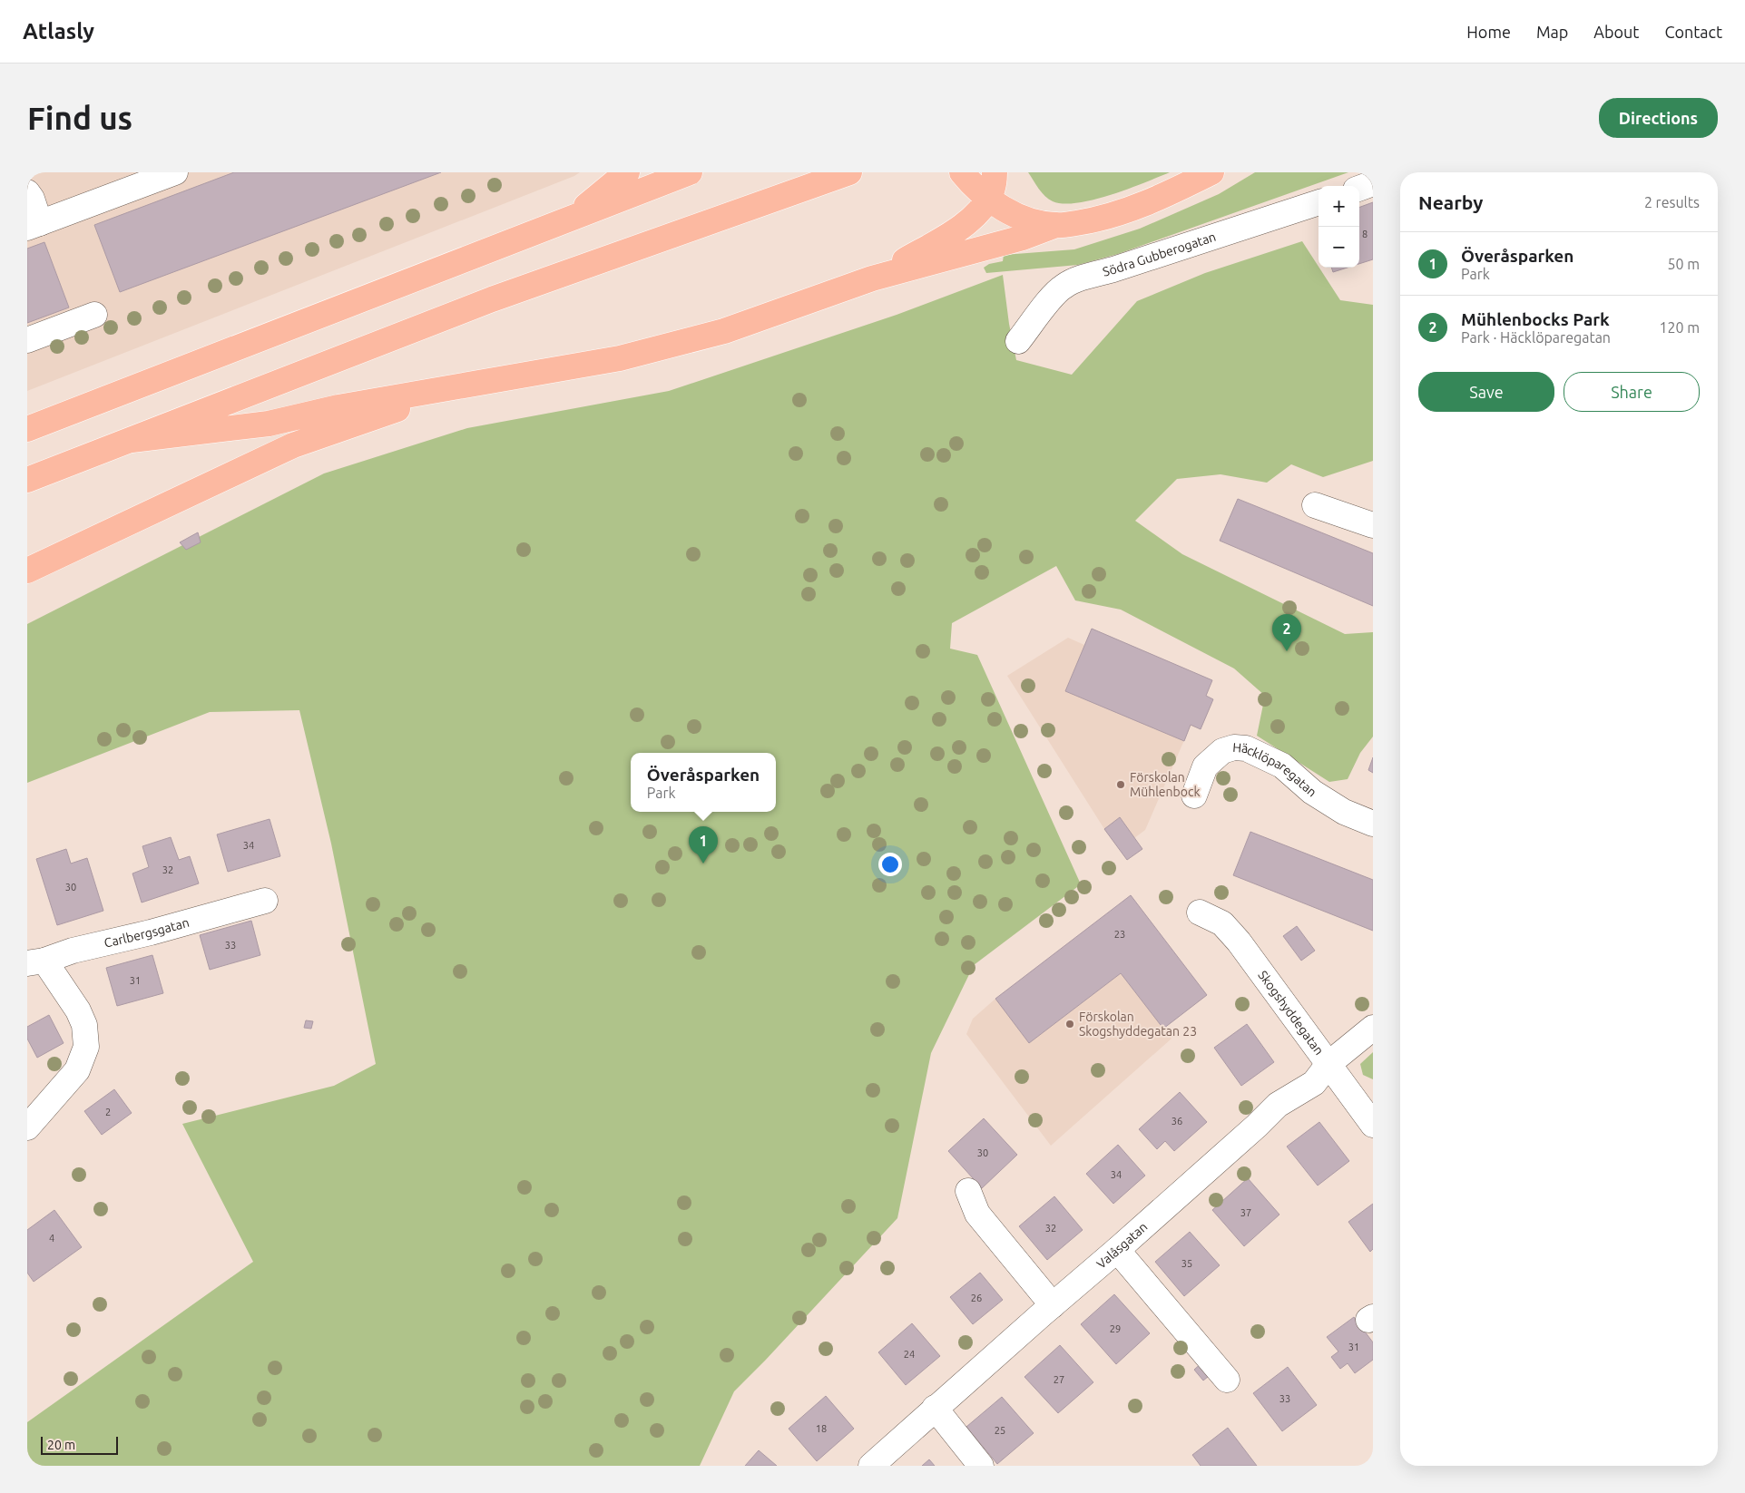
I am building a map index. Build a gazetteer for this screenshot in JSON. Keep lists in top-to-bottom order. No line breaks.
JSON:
{"streets":{"street":["Södra Gubberogatan","Häcklöparegatan","Carlbergsgatan","Skogshyddegatan","Valåsgatan"]},"crossings":[["Skogshyddegatan","Valåsgatan"]],"places":["Förskolan Mühlenbock","Förskolan Skogshyddegatan 23"],"house_numbers":["8","34","32","30","23","33","31","2","36","30","34","37","32","4","35","26","29","31","24","27","33","18","25"],"scale_bar":"20 m","page":{"header":"Atlasly","nav":["Home","Map","About","Contact"],"buttons":["Directions",["Save","Share"]],"title":"Find us","heading":["Nearby","2 results"],"map_buttons":["+","−"],"list":[{"mark":"1","name":"Överåsparken","note":"Park","value":"50 m"},{"mark":"2","name":"Mühlenbocks Park","note":"Park · Häcklöparegatan","value":"120 m"}],"pins":["2","1"],"popup":["Överåsparken","Park"],"scale":"20 m"}}
